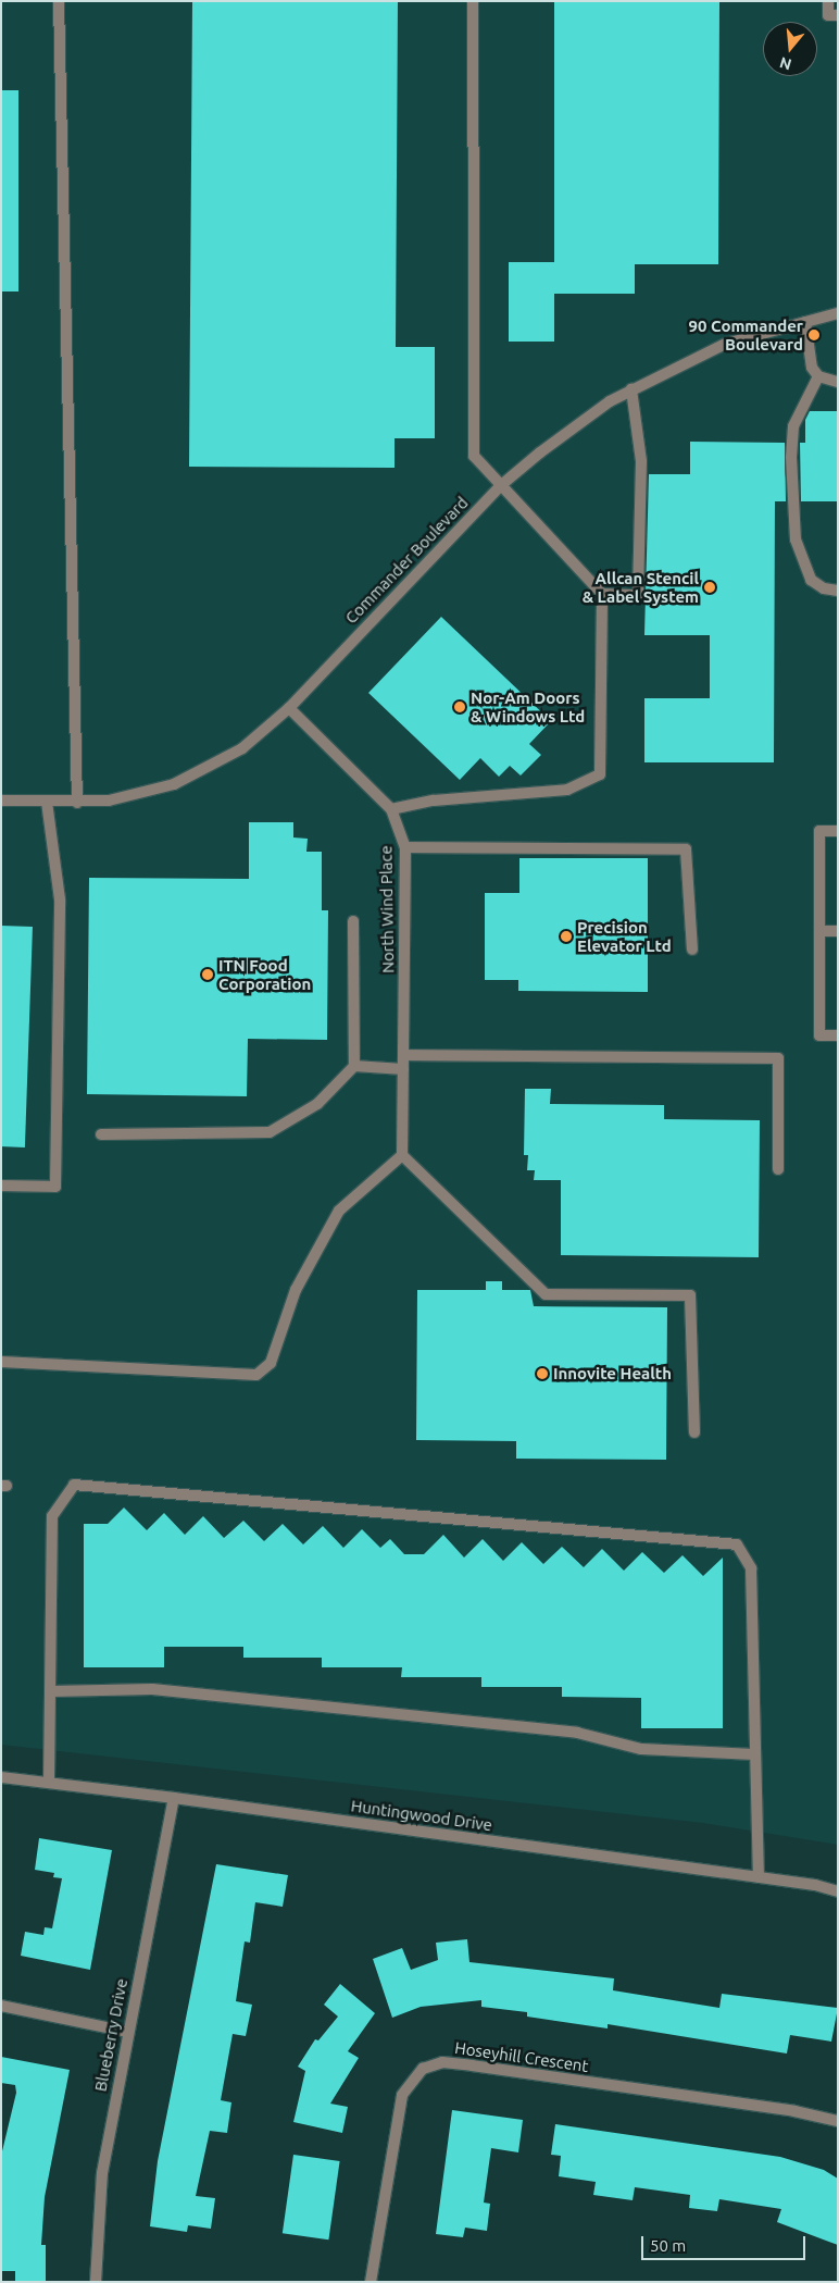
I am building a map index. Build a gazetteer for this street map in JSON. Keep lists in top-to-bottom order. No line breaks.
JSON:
{"streets":{"street":["Commander Boulevard","North Wind Place","Huntingwood Drive","Blueberry Drive","Hoseyhill Crescent"]},"crossings":[["Commander Boulevard","North Wind Place"],["Huntingwood Drive","Blueberry Drive"]],"places":["90 Commander Boulevard","Allcan Stencil & Label System","Nor-Am Doors & Windows Ltd","Precision Elevator Ltd","ITN Food Corporation","Innovite Health"],"scale_bar":"50 m","north":"bottom"}
